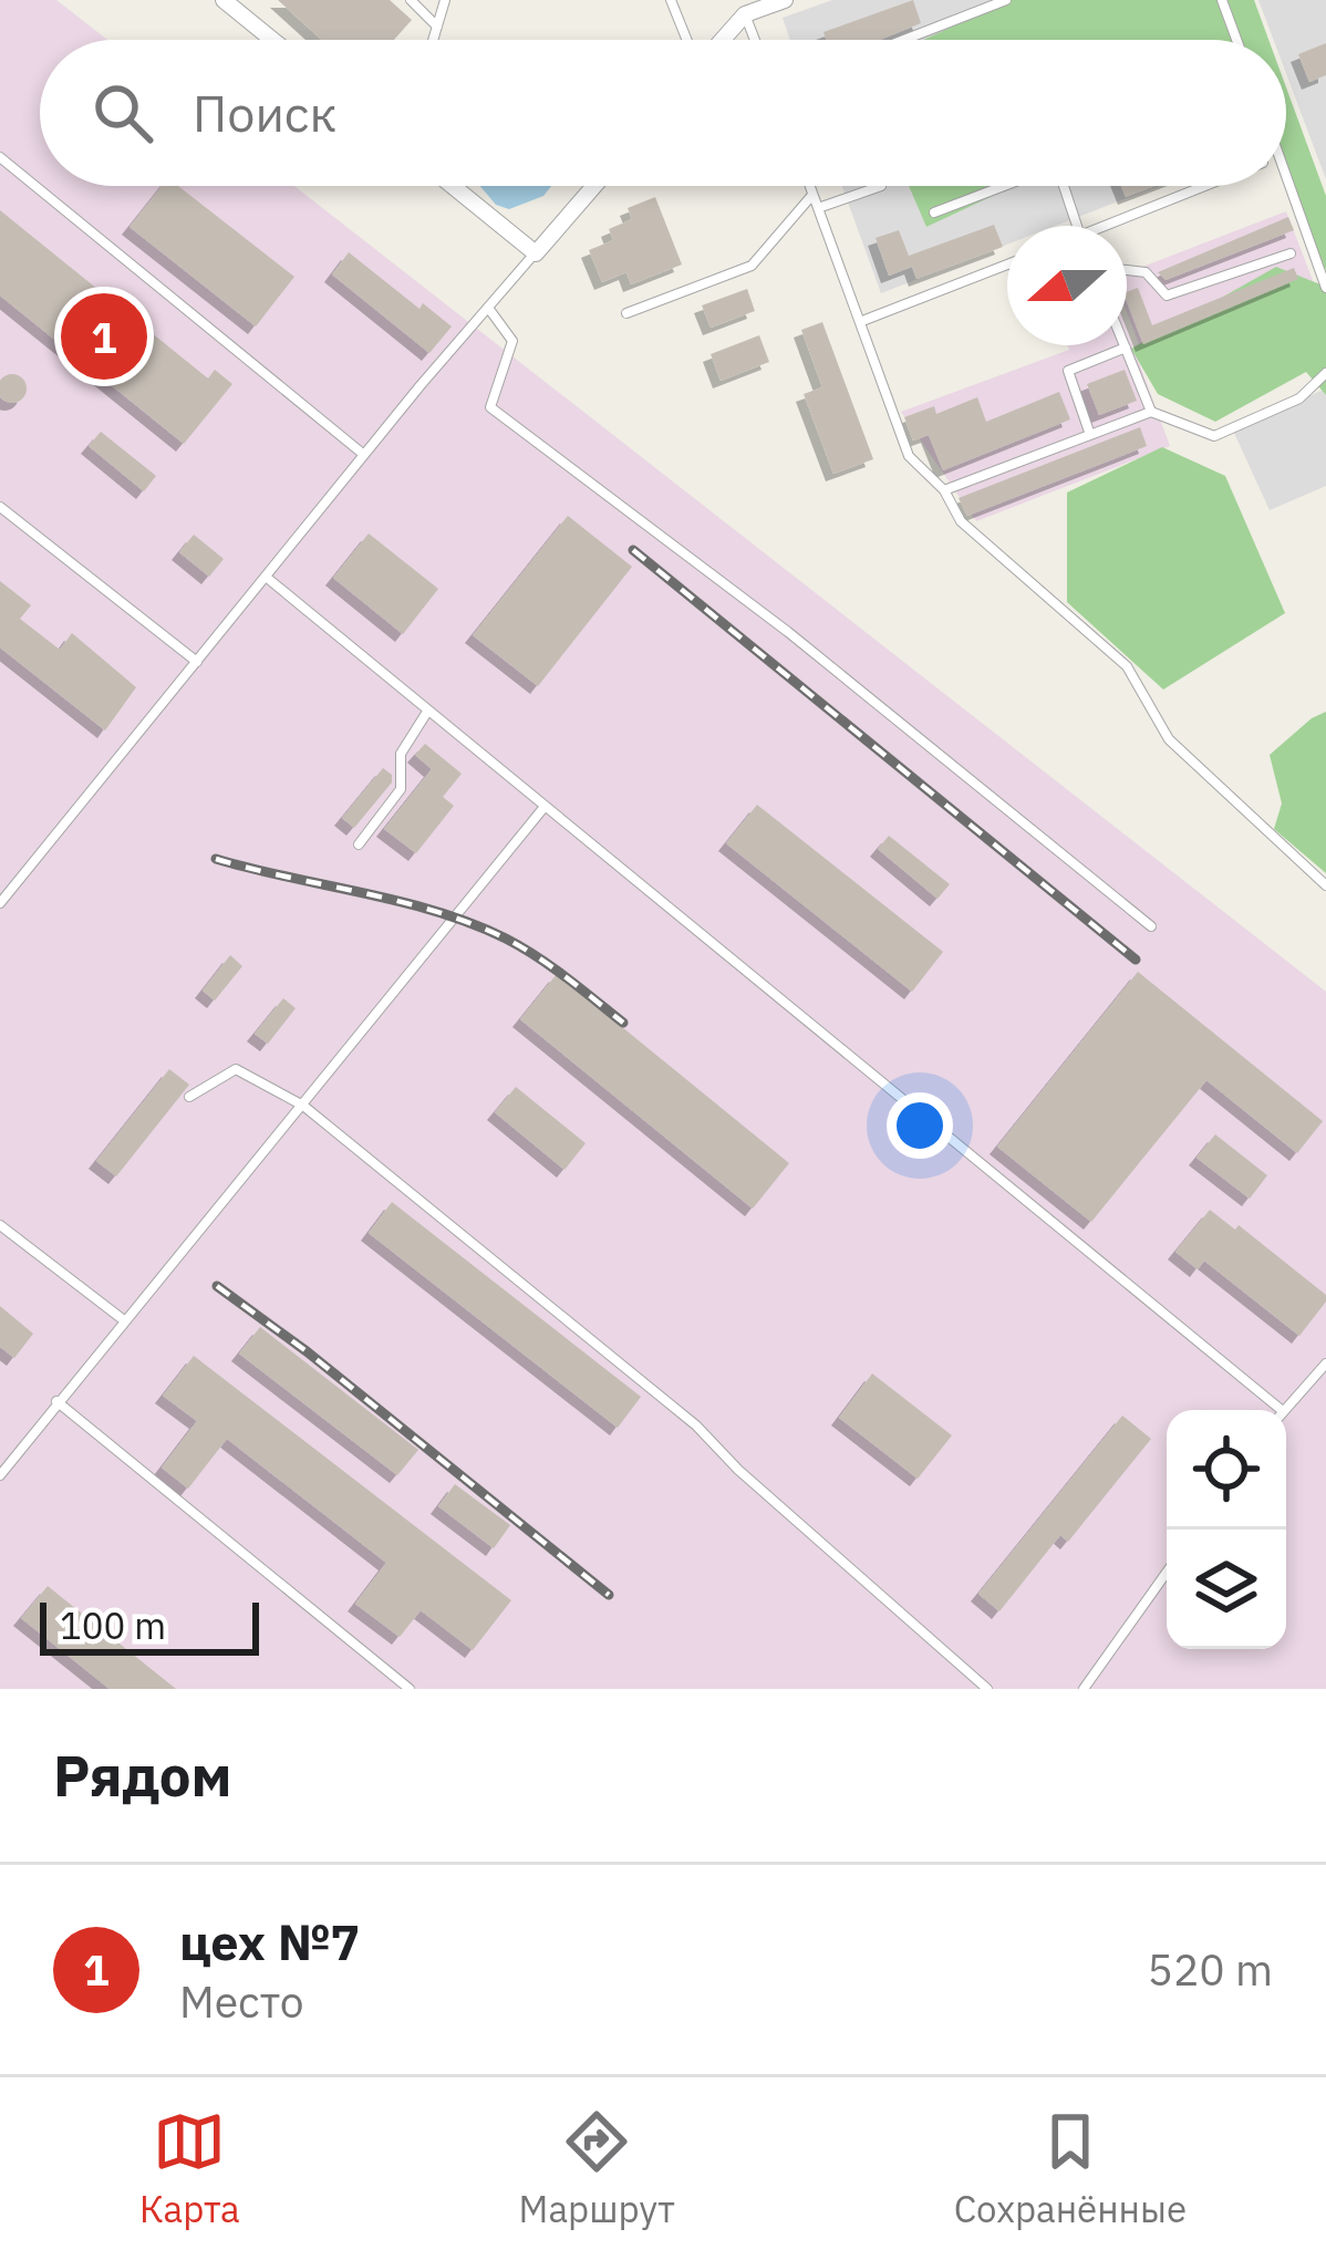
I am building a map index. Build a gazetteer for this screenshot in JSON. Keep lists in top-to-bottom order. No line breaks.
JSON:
{"scale_bar":"100 m","north":"left","page":{"search":"Поиск","pins":"1","scale":"100 m","heading":"Рядом","list":[{"mark":"1","name":"цех №7","note":"Место","value":"520 m"}],"nav":["Карта","Маршрут","Сохранённые"]}}
